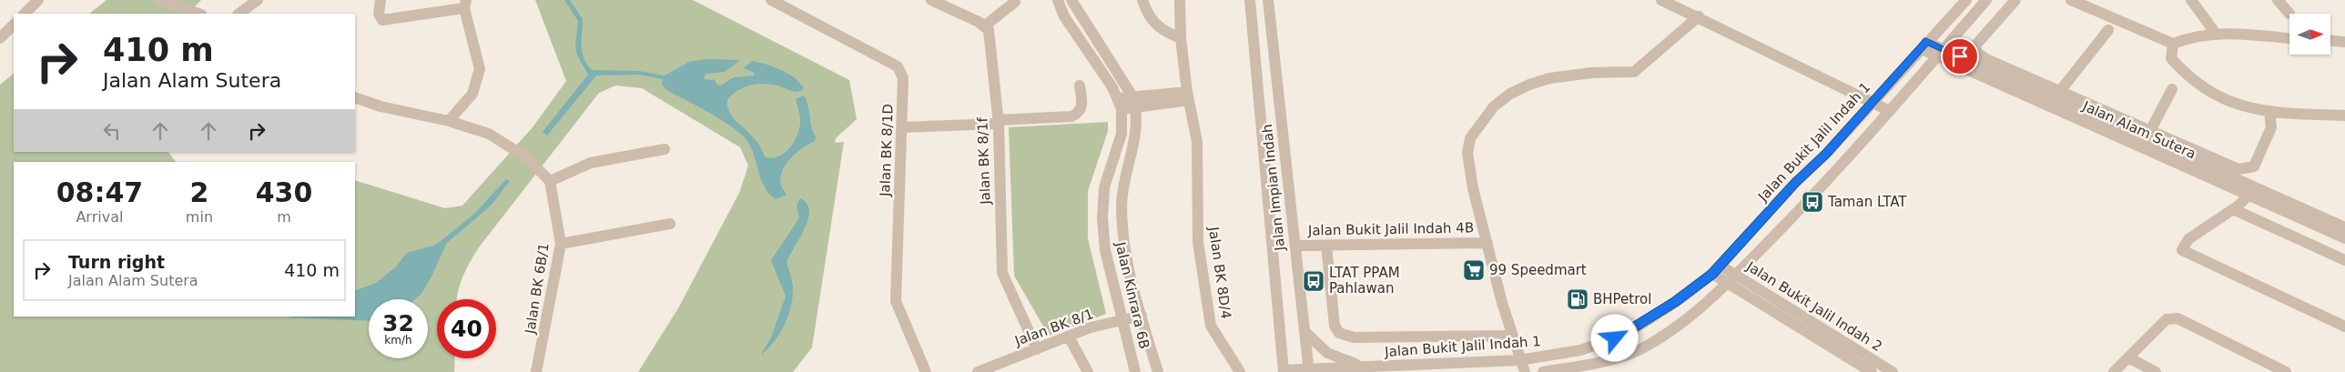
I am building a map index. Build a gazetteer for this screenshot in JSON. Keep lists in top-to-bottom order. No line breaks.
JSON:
{"streets":{"street":["Jalan Alam Sutera","Jalan Bukit Jalil Indah 1","Jalan BK 8/1D","Jalan BK 8/1f","Jalan Impian Indah","Jalan Bukit Jalil Indah 4B","Jalan BK 8D/4","Jalan BK 6B/1","Jalan Kinrara 6B","Jalan Bukit Jalil Indah 2","Jalan BK 8/1"]},"crossings":[["Jalan Alam Sutera","Jalan Bukit Jalil Indah 1"],["Jalan Bukit Jalil Indah 1","Jalan Impian Indah"],["Jalan Bukit Jalil Indah 1","Jalan Bukit Jalil Indah 2"],["Jalan BK 8/1f","Jalan BK 8/1"],["Jalan Impian Indah","Jalan Bukit Jalil Indah 4B"],["Jalan Kinrara 6B","Jalan BK 8/1"]],"places":{"bus stop":["Taman LTAT","LTAT PPAM Pahlawan"],"supermarket":["99 Speedmart"],"fuel station":["BHPetrol"]},"north":"right","page":{"turn":["410 m","Jalan Alam Sutera"],"eta":["08:47","Arrival","2","min","430","m"],"list":[{"name":"Turn right","note":"Jalan Alam Sutera","value":"410 m"}],"speed":"32 km/h","limit":"40"}}
